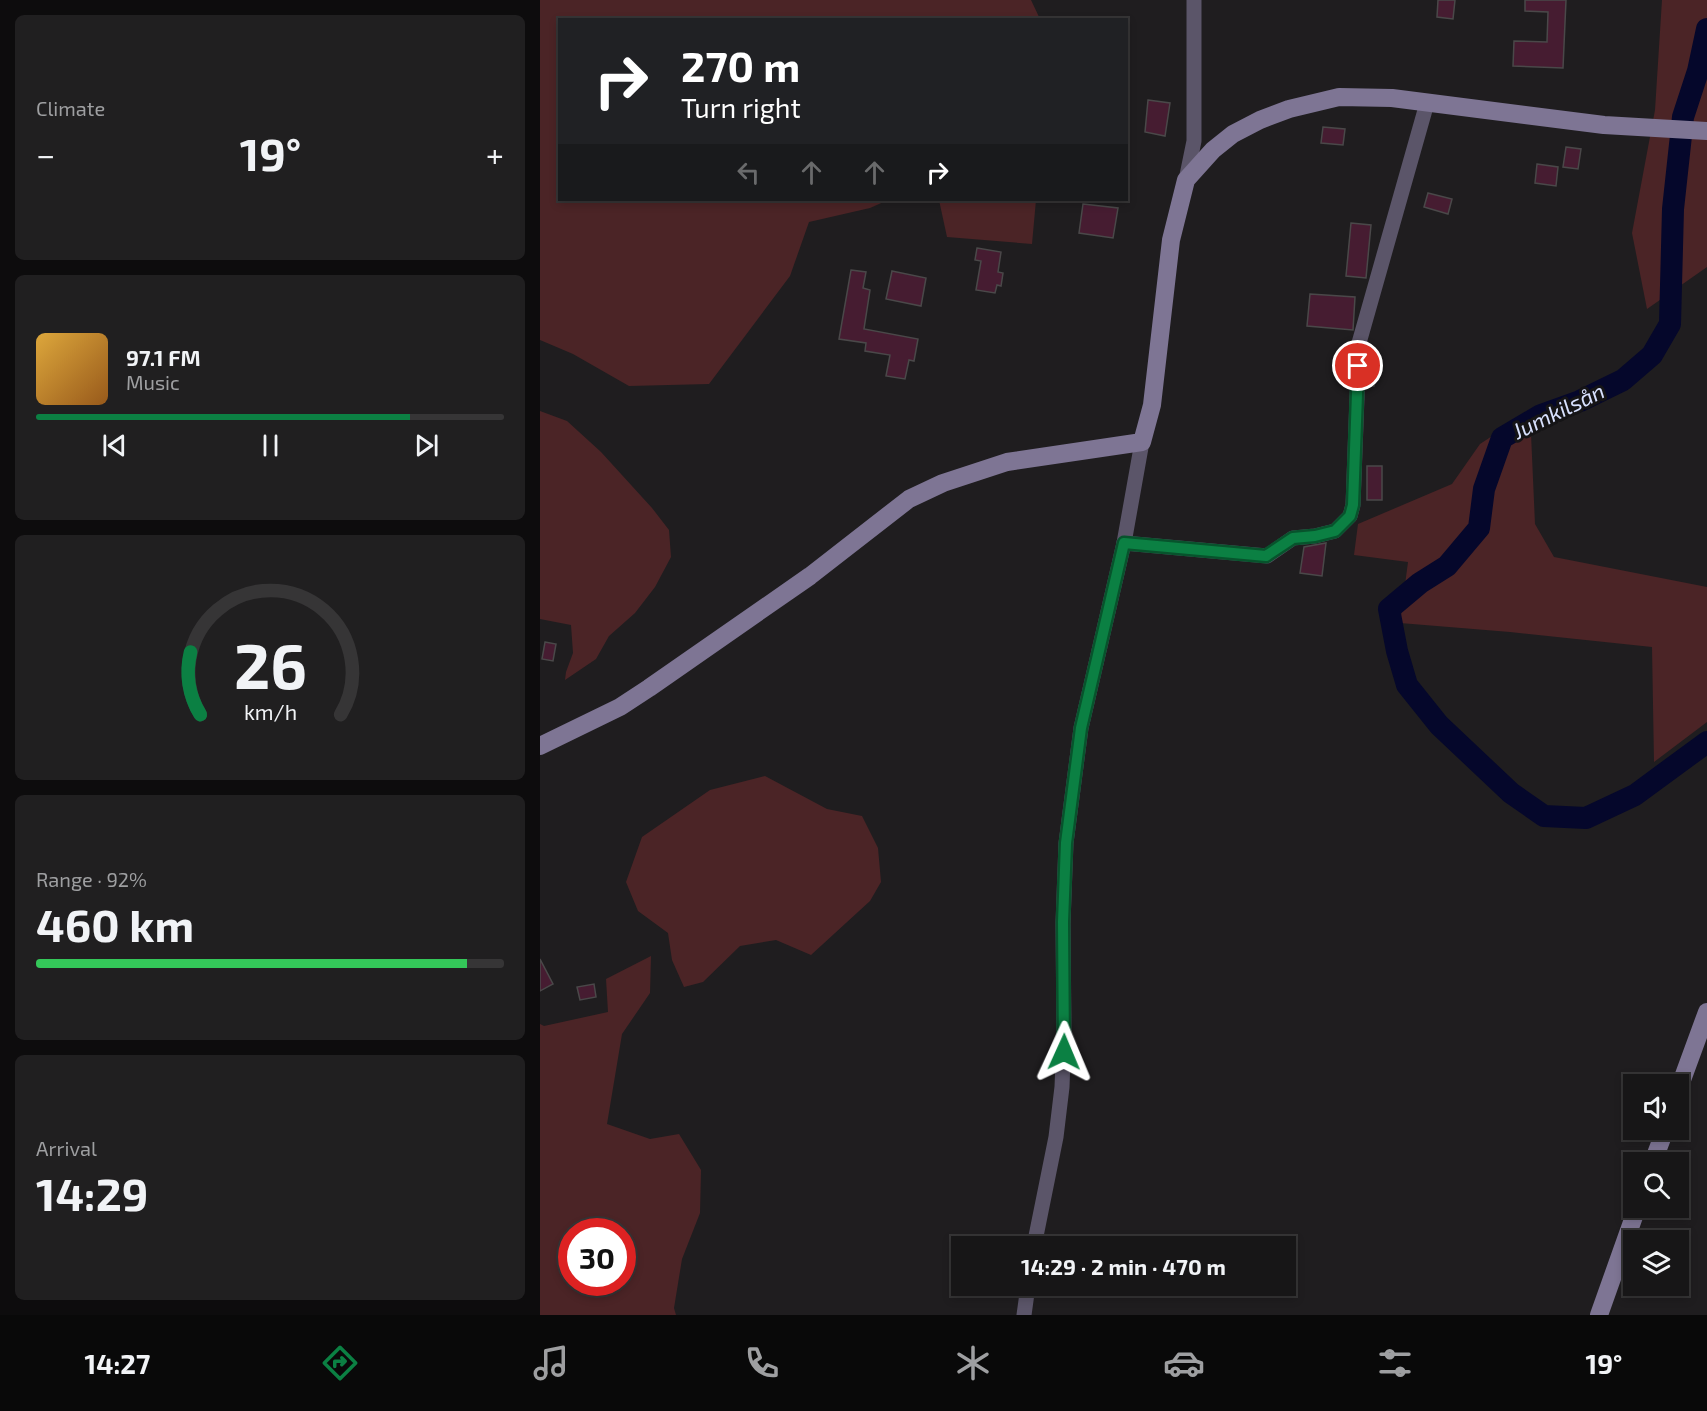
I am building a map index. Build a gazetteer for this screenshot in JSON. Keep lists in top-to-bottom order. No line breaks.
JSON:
{"water":["Jumkilsån"],"page":{"tile":["Climate",["Range · 92%","460 km"],["Arrival","14:29"]],"turn":["270 m","Turn right"],"heat":["−","19°","+"],"song":["97.1 FM","Music"],"limit":"30","trip":"14:29 · 2 min · 470 m","tabs":["14:27","19°"],"gauge":["26","km/h"]}}
